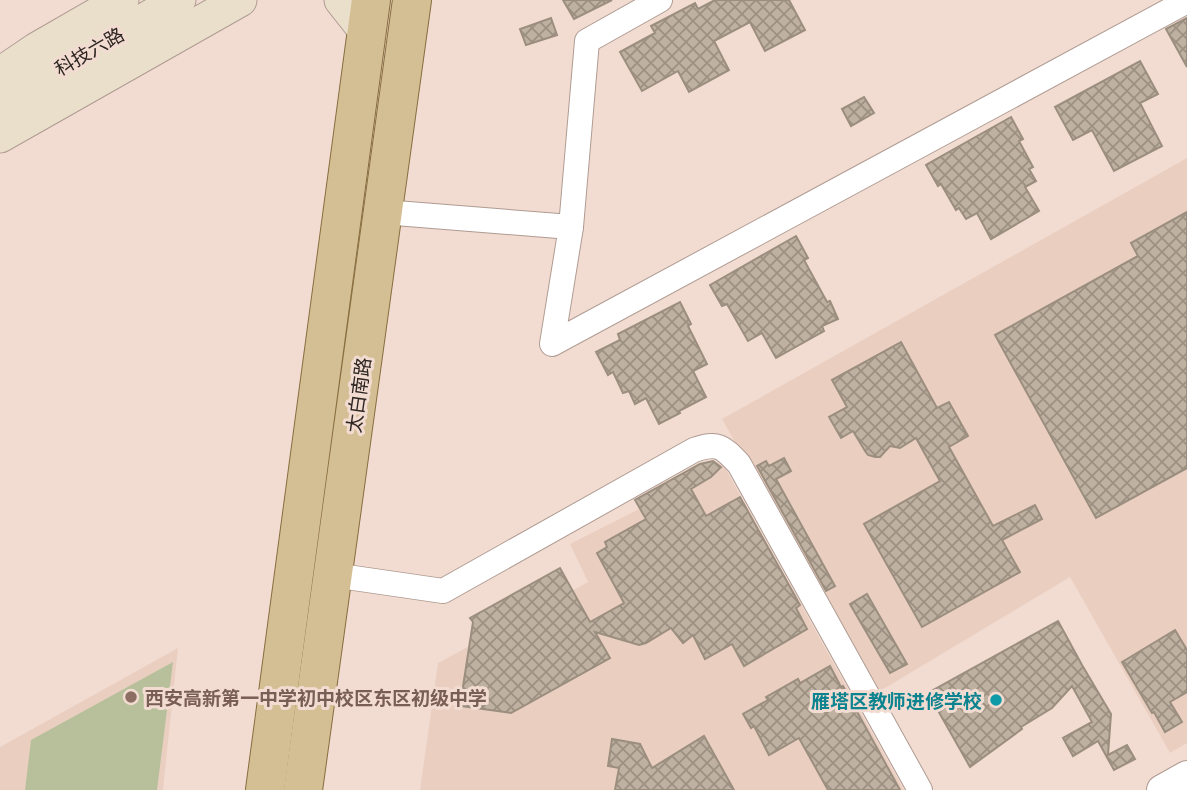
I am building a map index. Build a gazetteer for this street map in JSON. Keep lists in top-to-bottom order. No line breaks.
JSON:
{"streets":{"main road":["科技六路","太白南路"]},"places":["西安高新第一中学初中校区东区初级中学","雁塔区教师进修学校"]}
